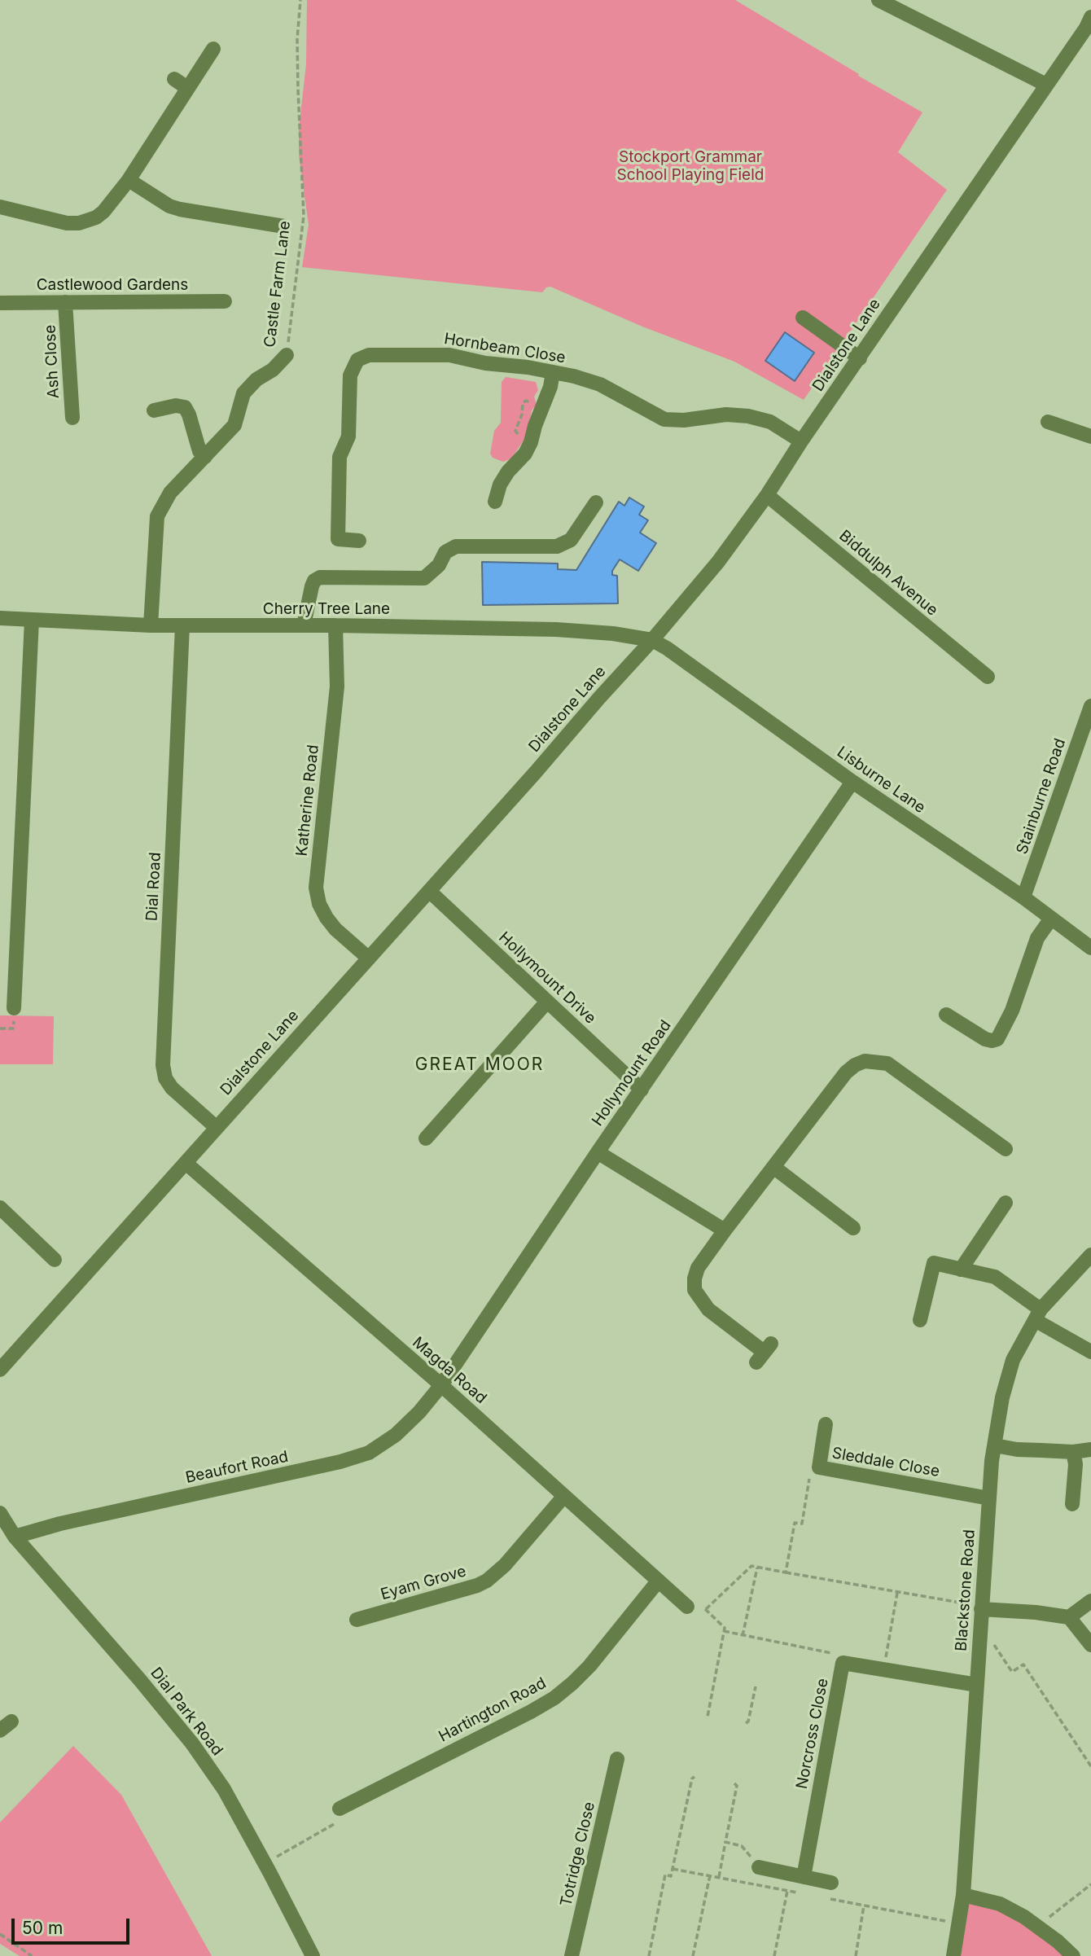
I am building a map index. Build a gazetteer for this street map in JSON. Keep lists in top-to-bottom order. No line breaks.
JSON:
{"streets":{"street":["Castle Farm Lane","Castlewood Gardens","Dialstone Lane","Hornbeam Close","Ash Close","Biddulph Avenue","Cherry Tree Lane","Lisburne Lane","Stainburne Road","Katherine Road","Dial Road","Hollymount Drive","Hollymount Road","Magda Road","Sleddale Close","Beaufort Road","Eyam Grove","Blackstone Road","Hartington Road","Dial Park Road","Norcross Close","Totridge Close"]},"crossings":[["Castle Farm Lane","Cherry Tree Lane"],["Castlewood Gardens","Ash Close"],["Dialstone Lane","Hornbeam Close"],["Dialstone Lane","Biddulph Avenue"],["Dialstone Lane","Cherry Tree Lane"],["Dialstone Lane","Lisburne Lane"],["Dialstone Lane","Katherine Road"],["Dialstone Lane","Dial Road"],["Dialstone Lane","Hollymount Drive"],["Dialstone Lane","Magda Road"],["Cherry Tree Lane","Lisburne Lane"],["Cherry Tree Lane","Katherine Road"],["Cherry Tree Lane","Dial Road"],["Lisburne Lane","Stainburne Road"],["Lisburne Lane","Hollymount Road"],["Hollymount Drive","Hollymount Road"],["Hollymount Road","Magda Road"],["Hollymount Road","Beaufort Road"],["Magda Road","Beaufort Road"],["Magda Road","Eyam Grove"],["Magda Road","Hartington Road"],["Sleddale Close","Blackstone Road"],["Beaufort Road","Dial Park Road"],["Blackstone Road","Norcross Close"]],"districts":["GREAT MOOR"],"parks":["Stockport Grammar School Playing Field"],"scale_bar":"50 m"}
